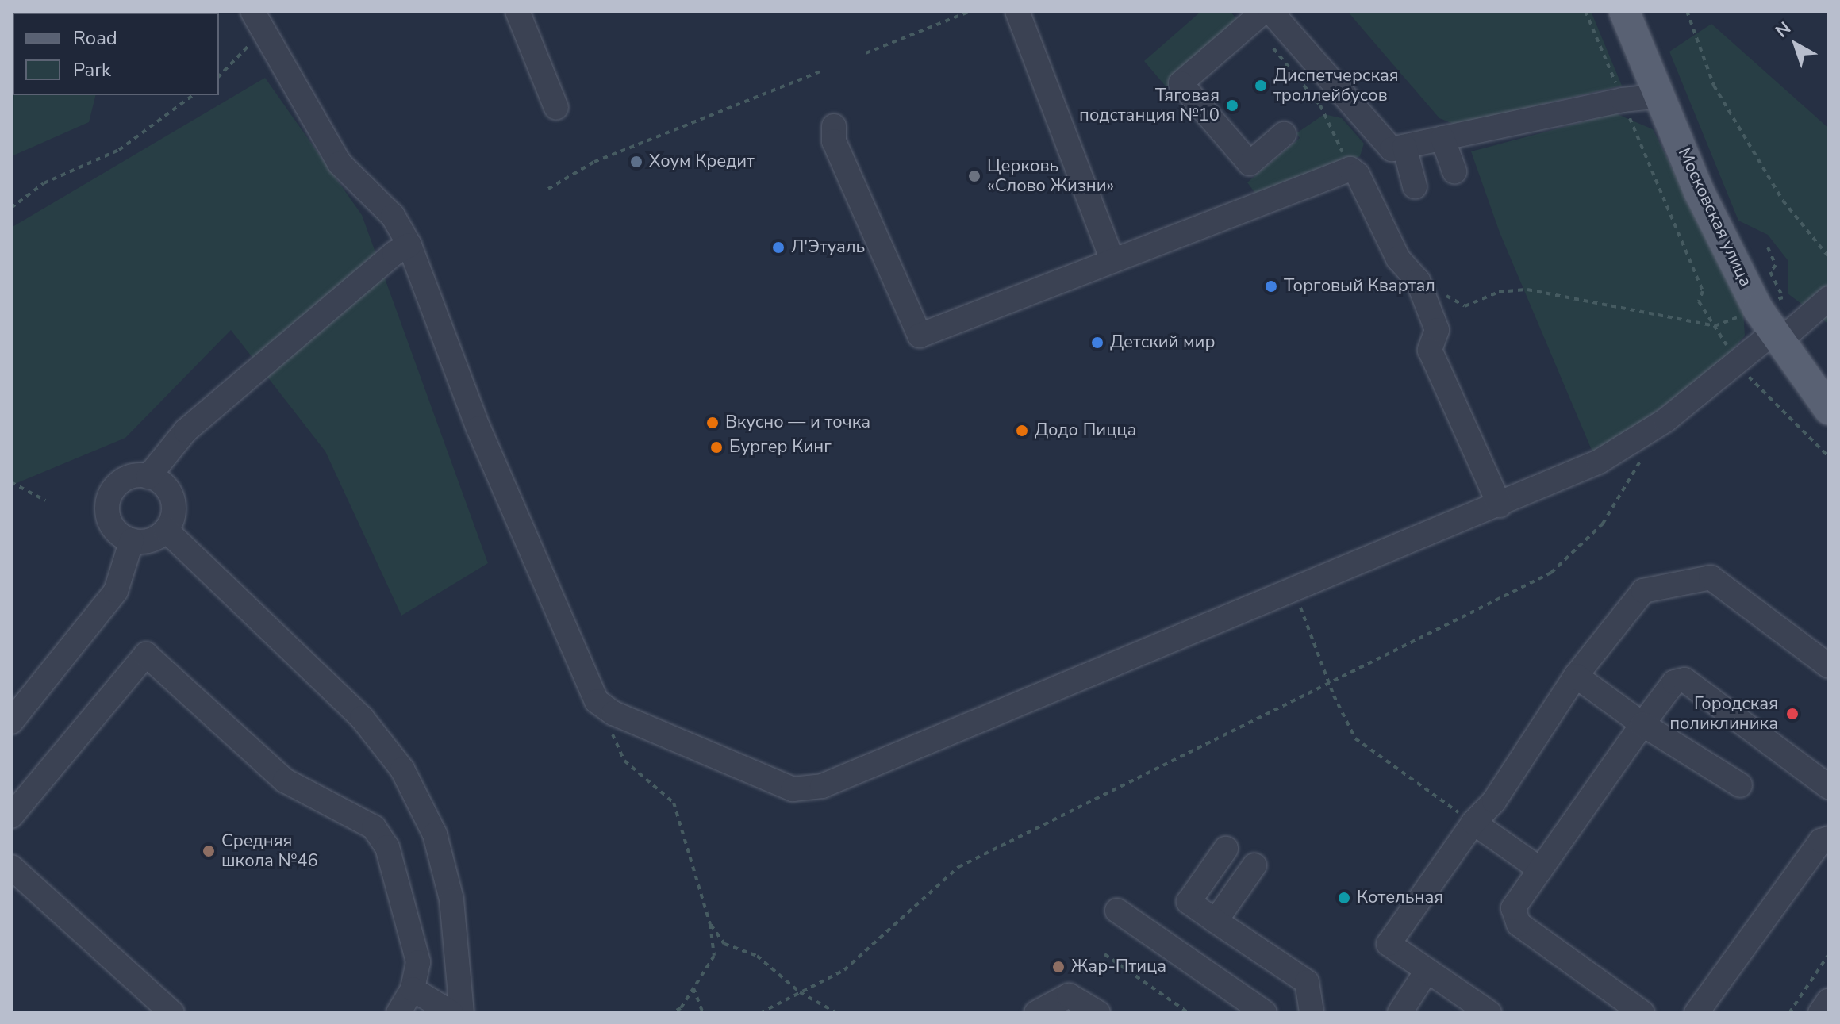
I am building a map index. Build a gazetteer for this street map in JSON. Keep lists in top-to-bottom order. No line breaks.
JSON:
{"streets":{"main road":["Московская улица"]},"places":["Диспетчерская троллейбусов","Тяговая подстанция №10","Хоум Кредит","Церковь «Слово Жизни»","Л'Этуаль","Торговый Квартал","Детский мир","Вкусно — и точка","Додо Пицца","Бургер Кинг","Городская поликлиника","Средняя школа №46","Котельная","Жар-Птица"],"legend":["Road","Park"],"north":"top left"}
